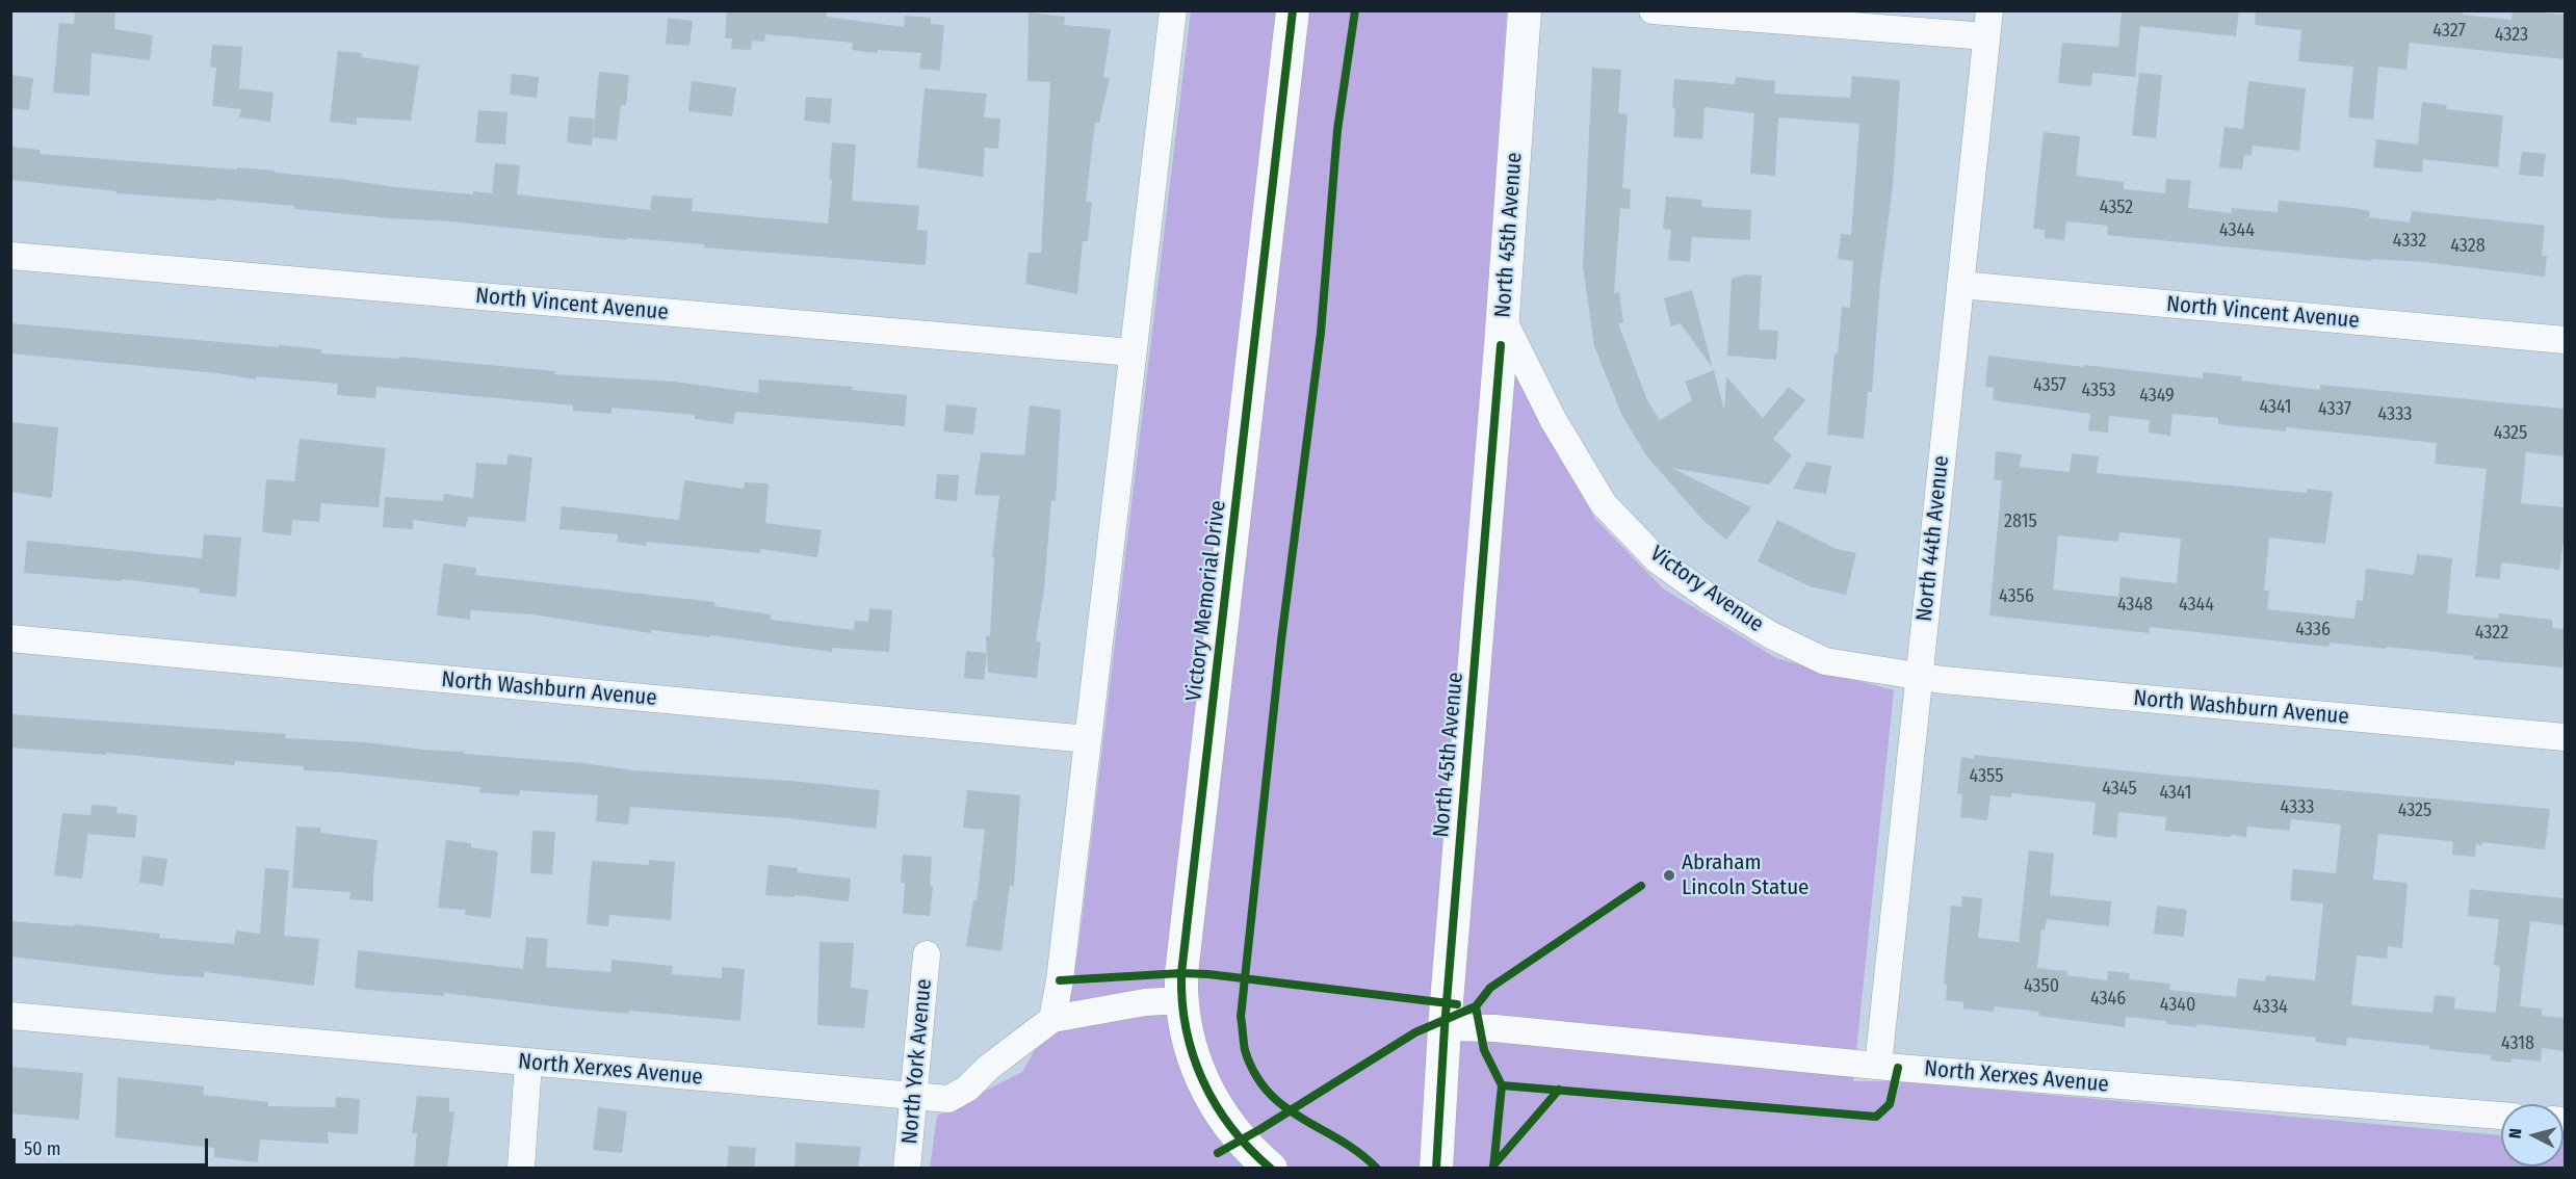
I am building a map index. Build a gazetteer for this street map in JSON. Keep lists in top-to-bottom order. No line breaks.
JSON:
{"streets":{"street":["North 45th Avenue","North Vincent Avenue","North 44th Avenue","Victory Avenue","Victory Memorial Drive","North Washburn Avenue","North York Avenue","North Xerxes Avenue"]},"crossings":[["North 45th Avenue","Victory Avenue"],["North 45th Avenue","North Xerxes Avenue"],["North Vincent Avenue","North 44th Avenue"],["North 44th Avenue","Victory Avenue"],["North 44th Avenue","North Washburn Avenue"],["North 44th Avenue","North Xerxes Avenue"],["Victory Avenue","North Washburn Avenue"],["Victory Memorial Drive","North Xerxes Avenue"],["North York Avenue","North Xerxes Avenue"]],"places":["Abraham Lincoln Statue"],"house_numbers":["4327","4323","4352","4344","4332","4328","4357","4353","4349","4341","4337","4333","4325","2815","4356","4348","4344","4336","4322","4355","4345","4341","4333","4325","4350","4346","4340","4334","4318"],"scale_bar":"50 m","north":"left"}
